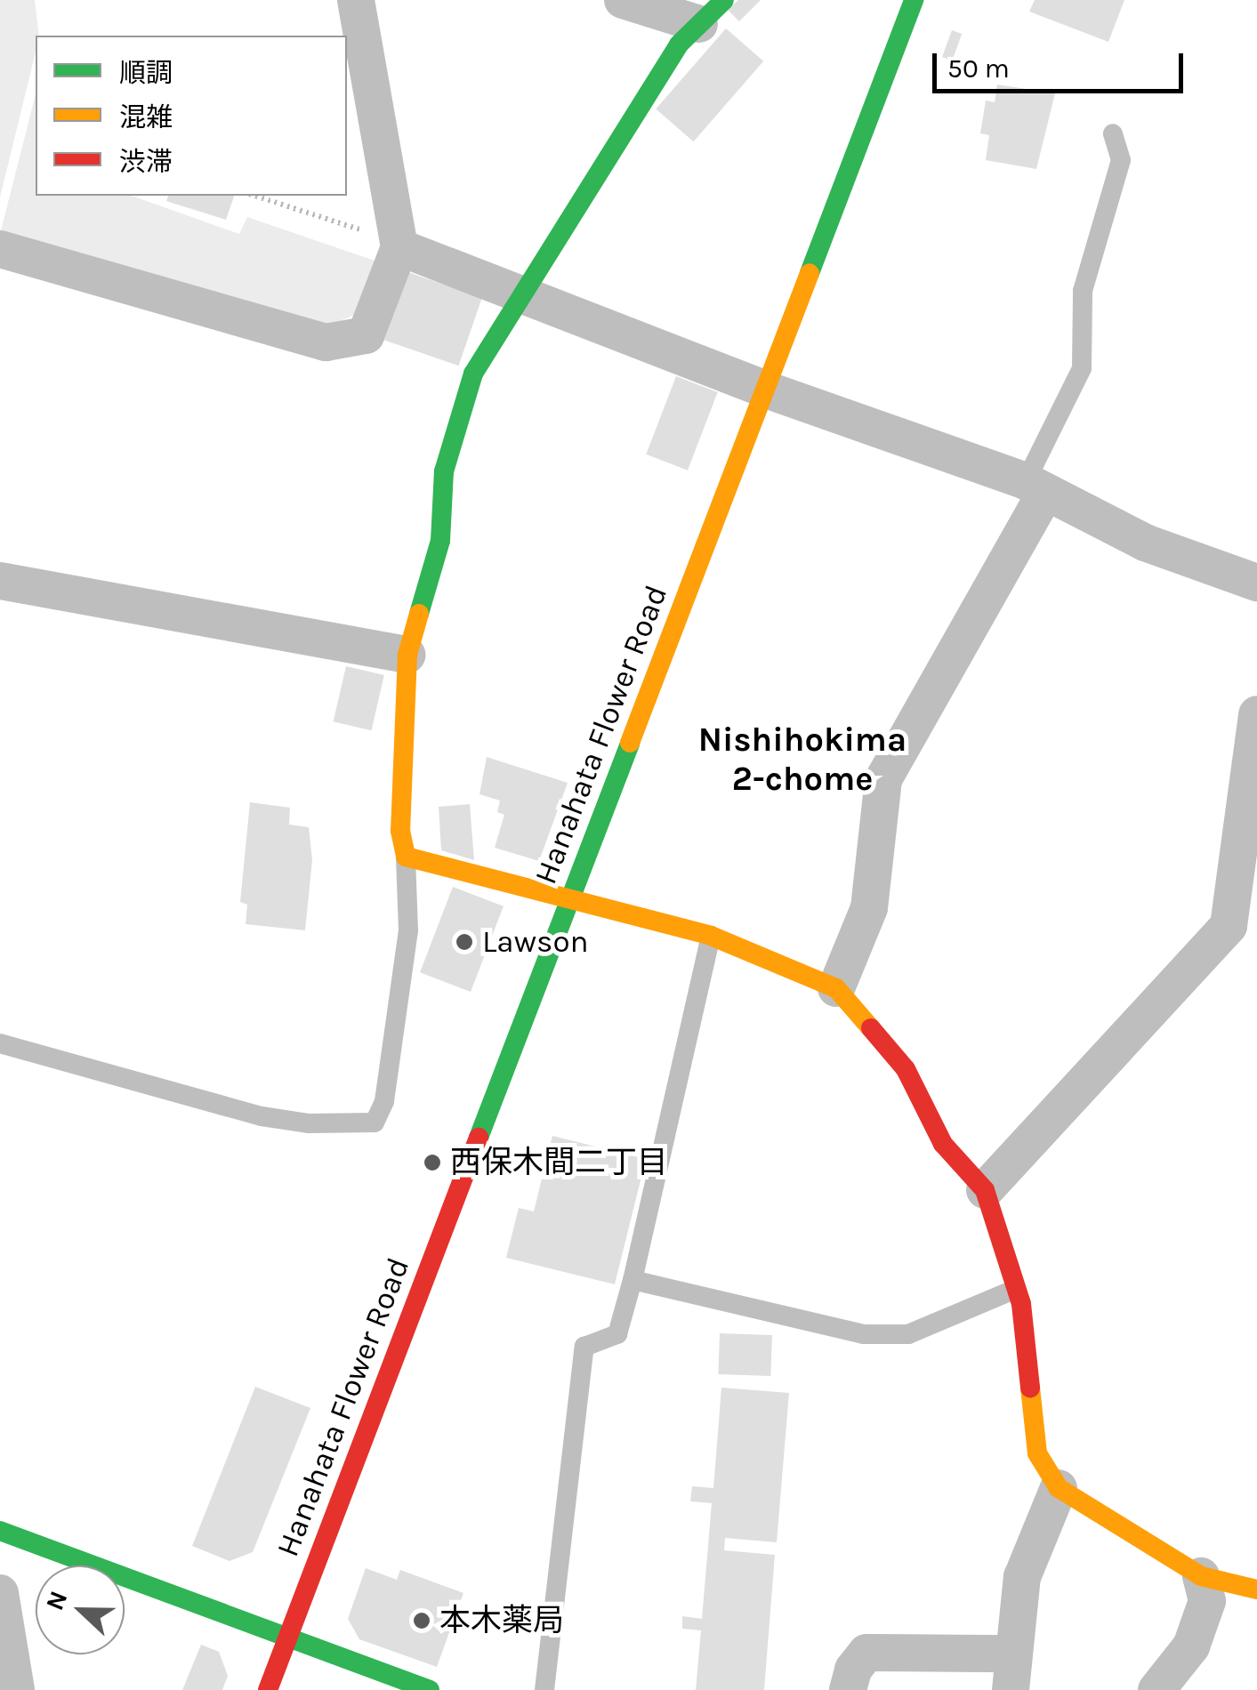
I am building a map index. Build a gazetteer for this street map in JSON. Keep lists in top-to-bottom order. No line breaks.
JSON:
{"streets":{"street":["Hanahata Flower Road"]},"districts":["Nishihokima 2-chome"],"places":["Lawson","西保木間二丁目","本木薬局"],"legend":["順調","混雑","渋滞"],"scale_bar":"50 m","north":"left"}
